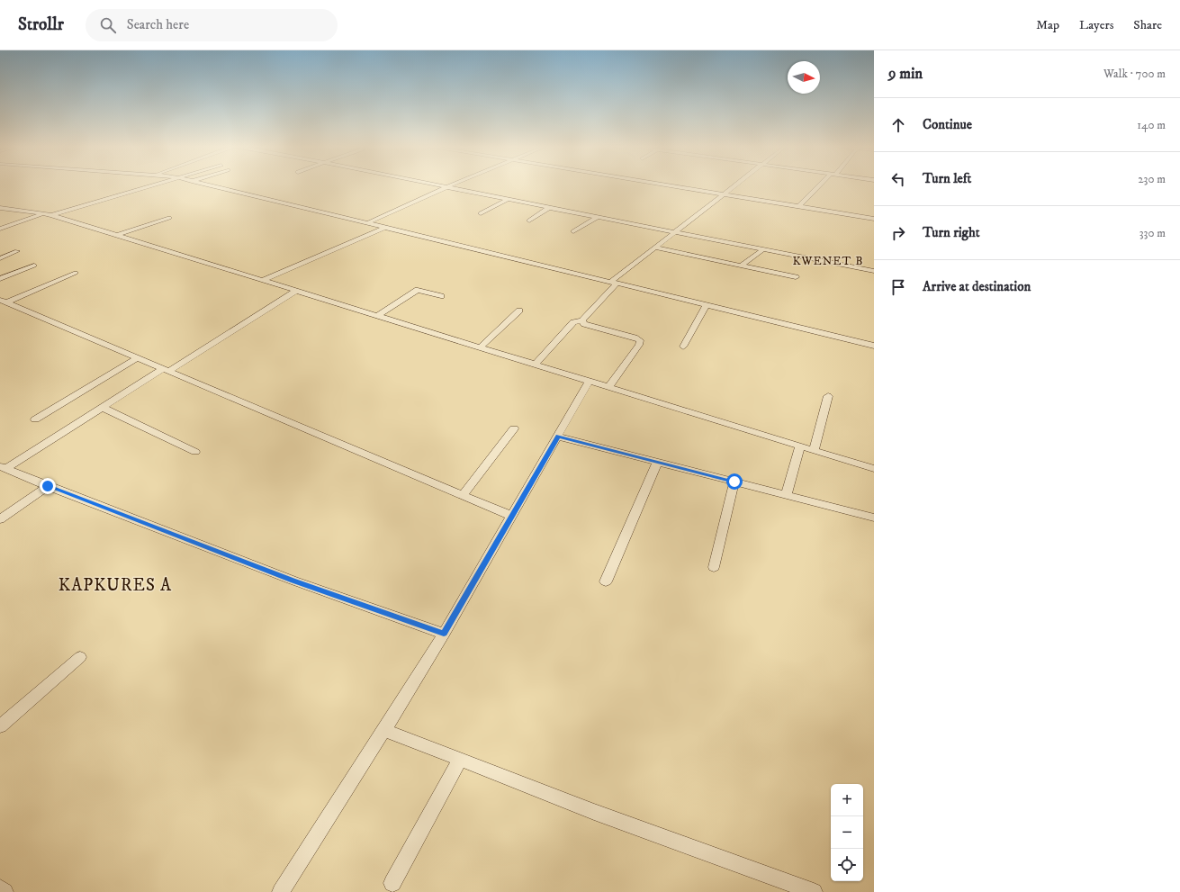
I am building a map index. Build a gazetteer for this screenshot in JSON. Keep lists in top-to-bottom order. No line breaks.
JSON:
{"districts":["KWENET B","KAPKURES A"],"north":"right","page":{"header":"Strollr","search":"Search here","nav":["Map","Layers","Share"],"heading":["9 min","Walk · 700 m"],"list":[["Continue","140 m"],["Turn left","230 m"],["Turn right","330 m"],"Arrive at destination"],"map_buttons":["+","−"]}}
